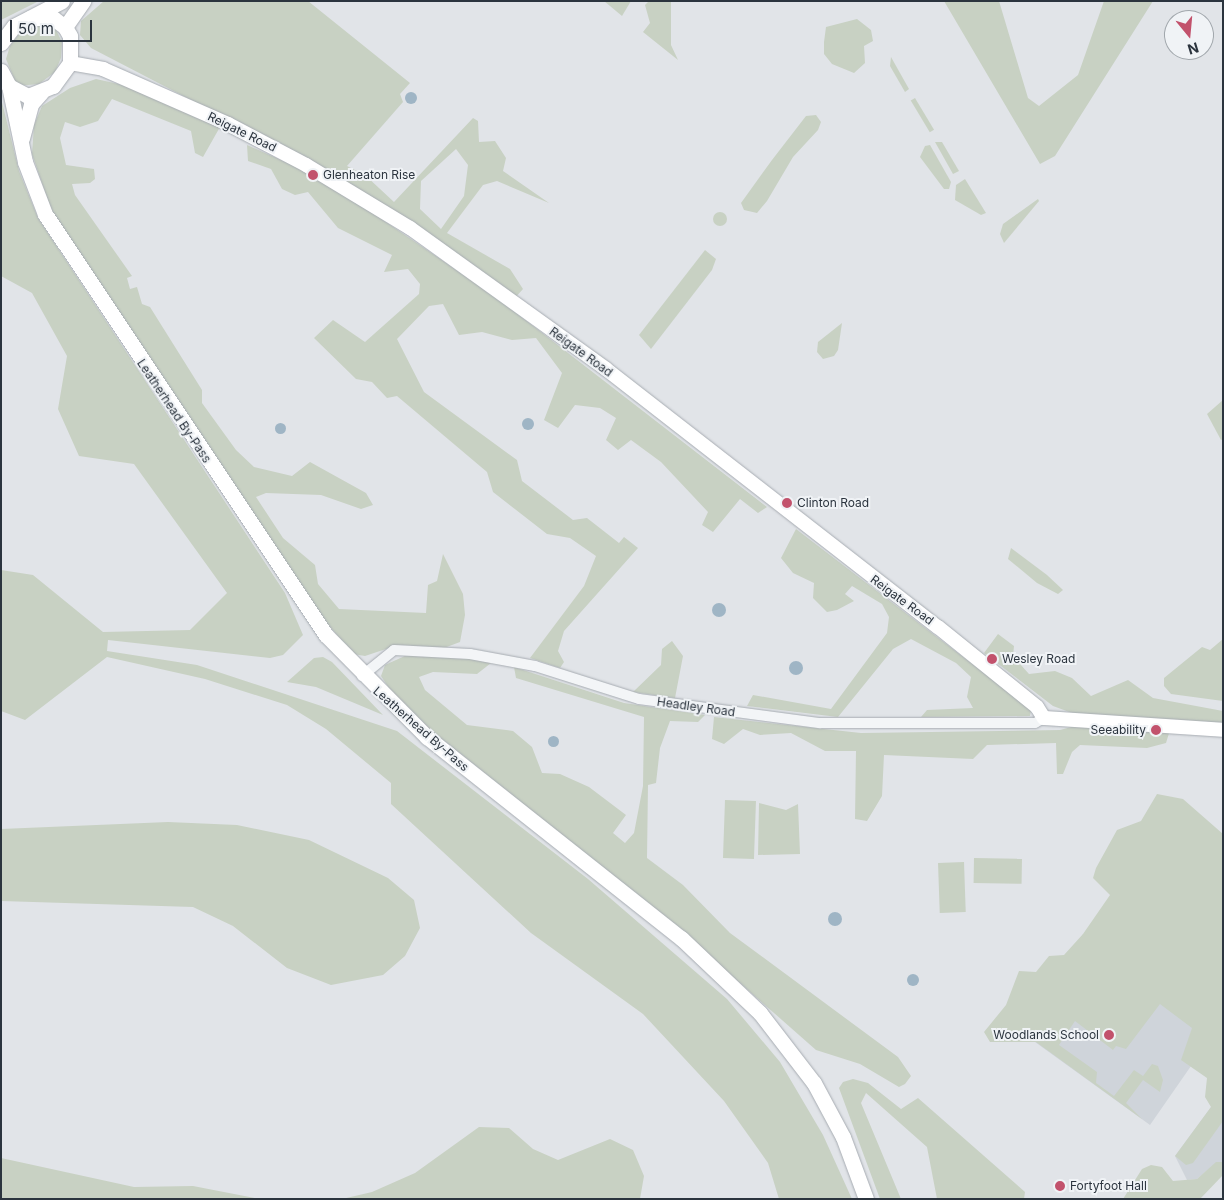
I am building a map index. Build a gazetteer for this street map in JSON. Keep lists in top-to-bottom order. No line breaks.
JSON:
{"streets":{"highway":["Leatherhead By-Pass"],"main road":["Reigate Road"],"street":["Headley Road"]},"crossings":[["Reigate Road","Headley Road"],["Leatherhead By-Pass","Headley Road"]],"places":["Glenheaton Rise","Clinton Road","Wesley Road","Seeability","Woodlands School","Fortyfoot Hall"],"scale_bar":"50 m","north":"bottom"}
